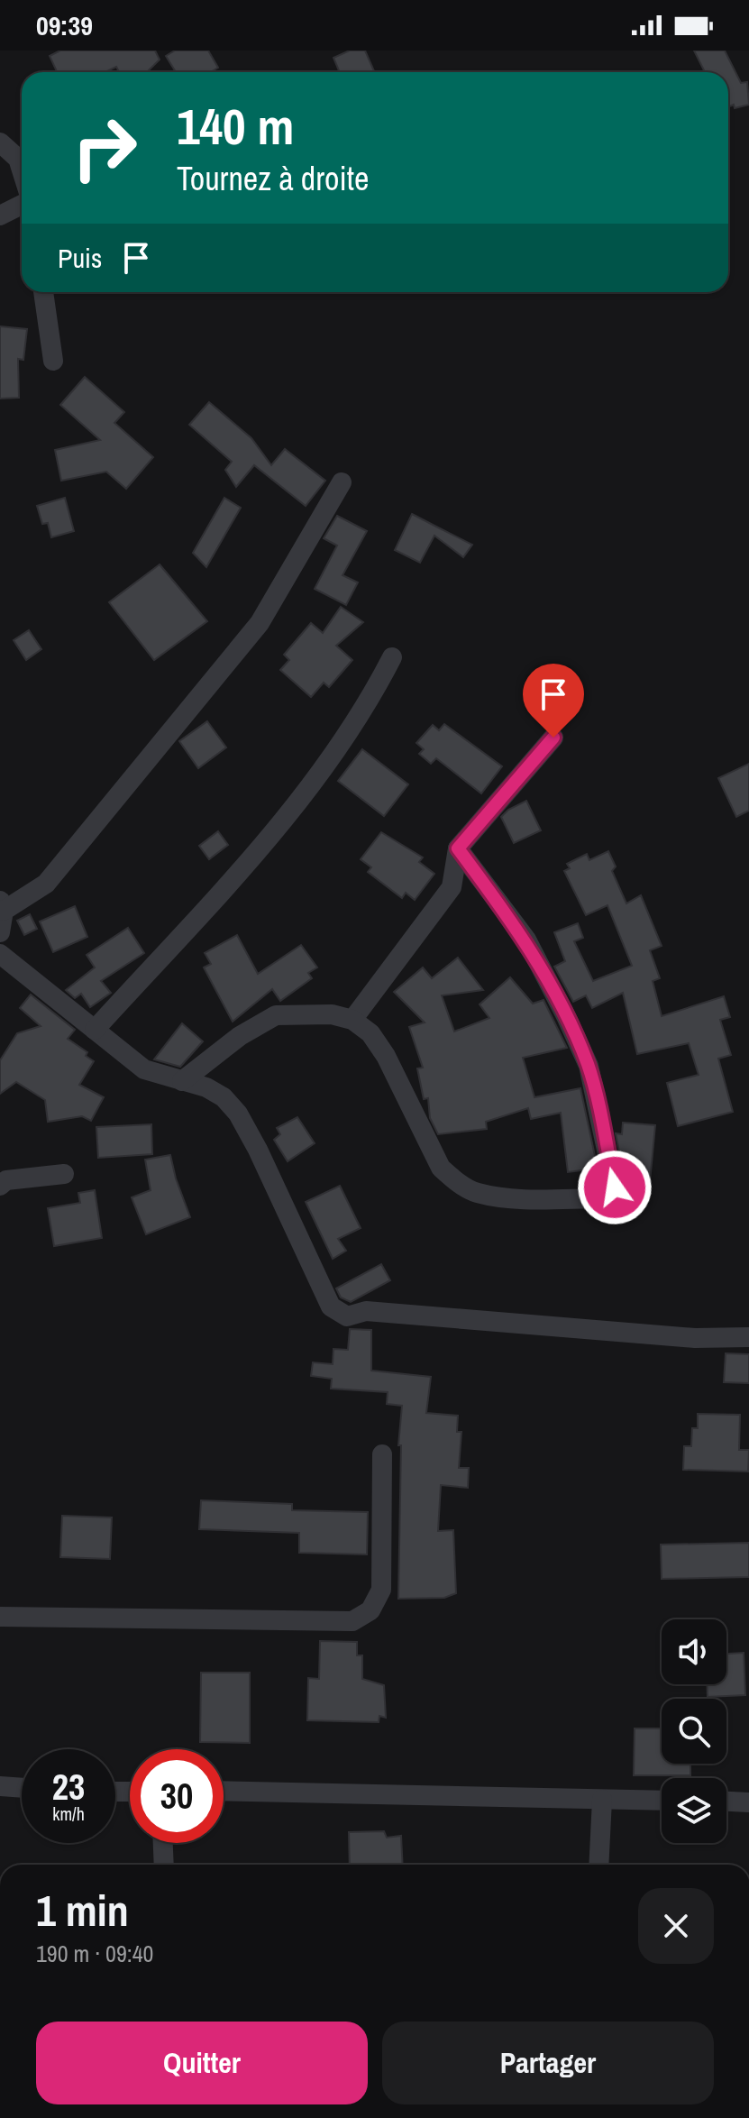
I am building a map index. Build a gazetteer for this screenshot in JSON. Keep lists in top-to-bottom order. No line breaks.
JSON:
{"page":{"status":"09:39","turn":["140 m","Tournez à droite"],"then":"Puis","speed":"23 km/h","limit":"30","heading":["1 min","190 m · 09:40"],"buttons":["Quitter","Partager"]}}
